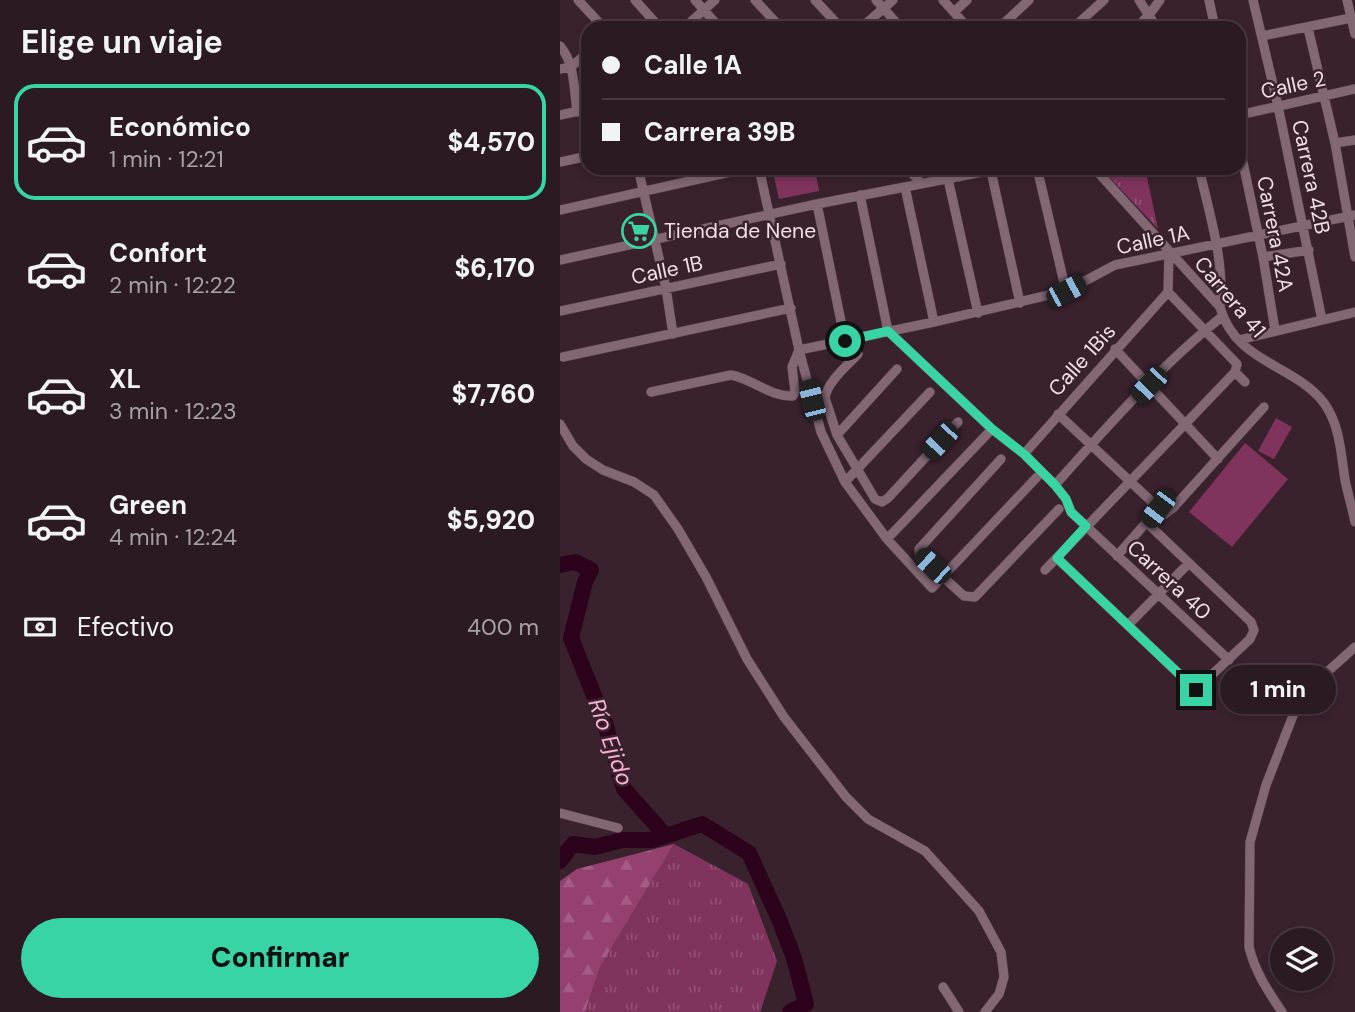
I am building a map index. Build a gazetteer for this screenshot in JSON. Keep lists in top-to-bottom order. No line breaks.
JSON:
{"streets":{"street":["Calle 2","Carrera 42B","Carrera 42A","Calle 1A","Calle 1B","Carrera 41","Calle 1Bis","Carrera 40"]},"crossings":[["Calle 2","Carrera 42B"],["Carrera 42B","Calle 1A"],["Carrera 42A","Calle 1A"],["Calle 1A","Carrera 41"]],"water":["Río Ejido"],"places":{"supermarket":["Tienda de Nene"]},"page":{"heading":"Elige un viaje","banner":["Calle 1A","Carrera 39B"],"list":[{"name":"Económico","note":"1 min · 12:21","value":"$4,570"},{"name":"Confort","note":"2 min · 12:22","value":"$6,170"},{"name":"XL","note":"3 min · 12:23","value":"$7,760"},{"name":"Green","note":"4 min · 12:24","value":"$5,920"}],"pay":["Efectivo","400 m"],"bubble":"1 min","buttons":"Confirmar"}}
